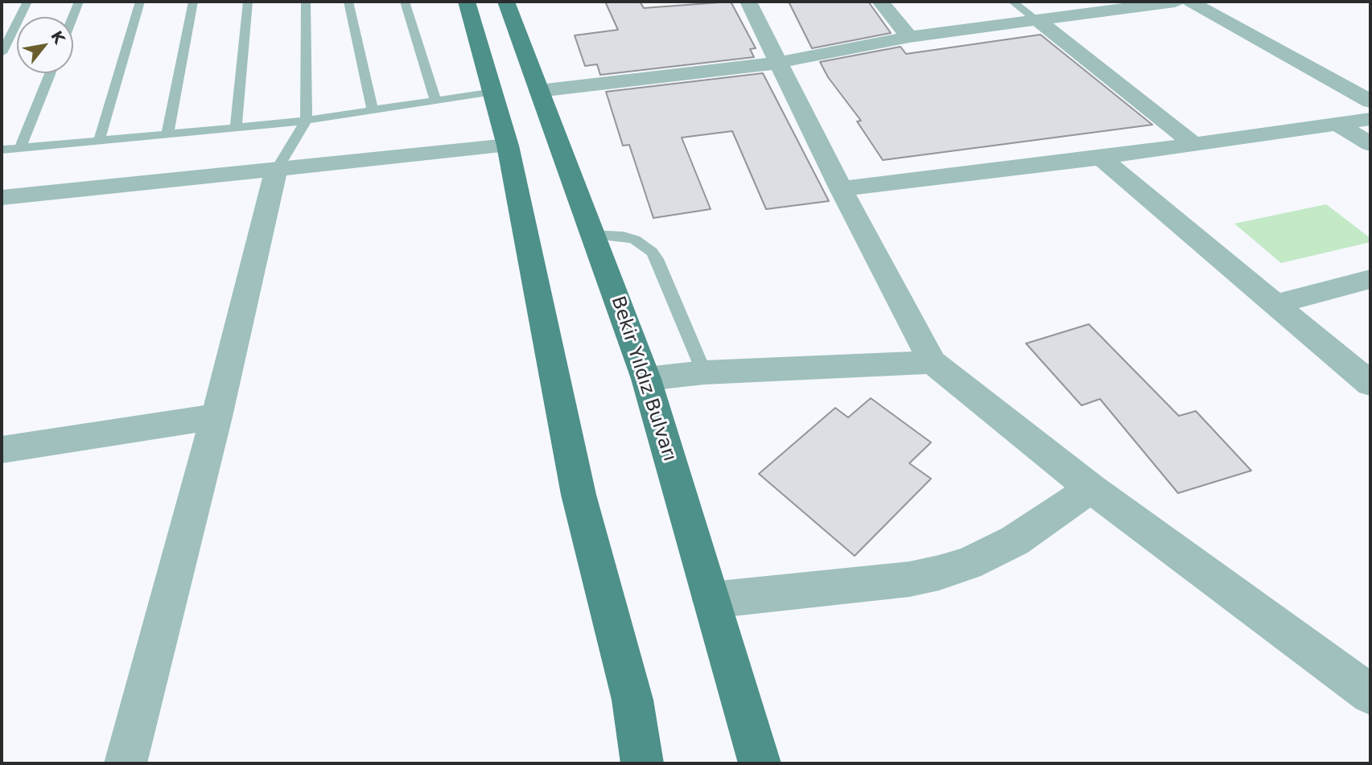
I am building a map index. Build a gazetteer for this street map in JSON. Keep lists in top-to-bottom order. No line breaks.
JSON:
{"streets":{"main road":["Bekir Yıldız Bulvarı"]},"north":"top right"}
